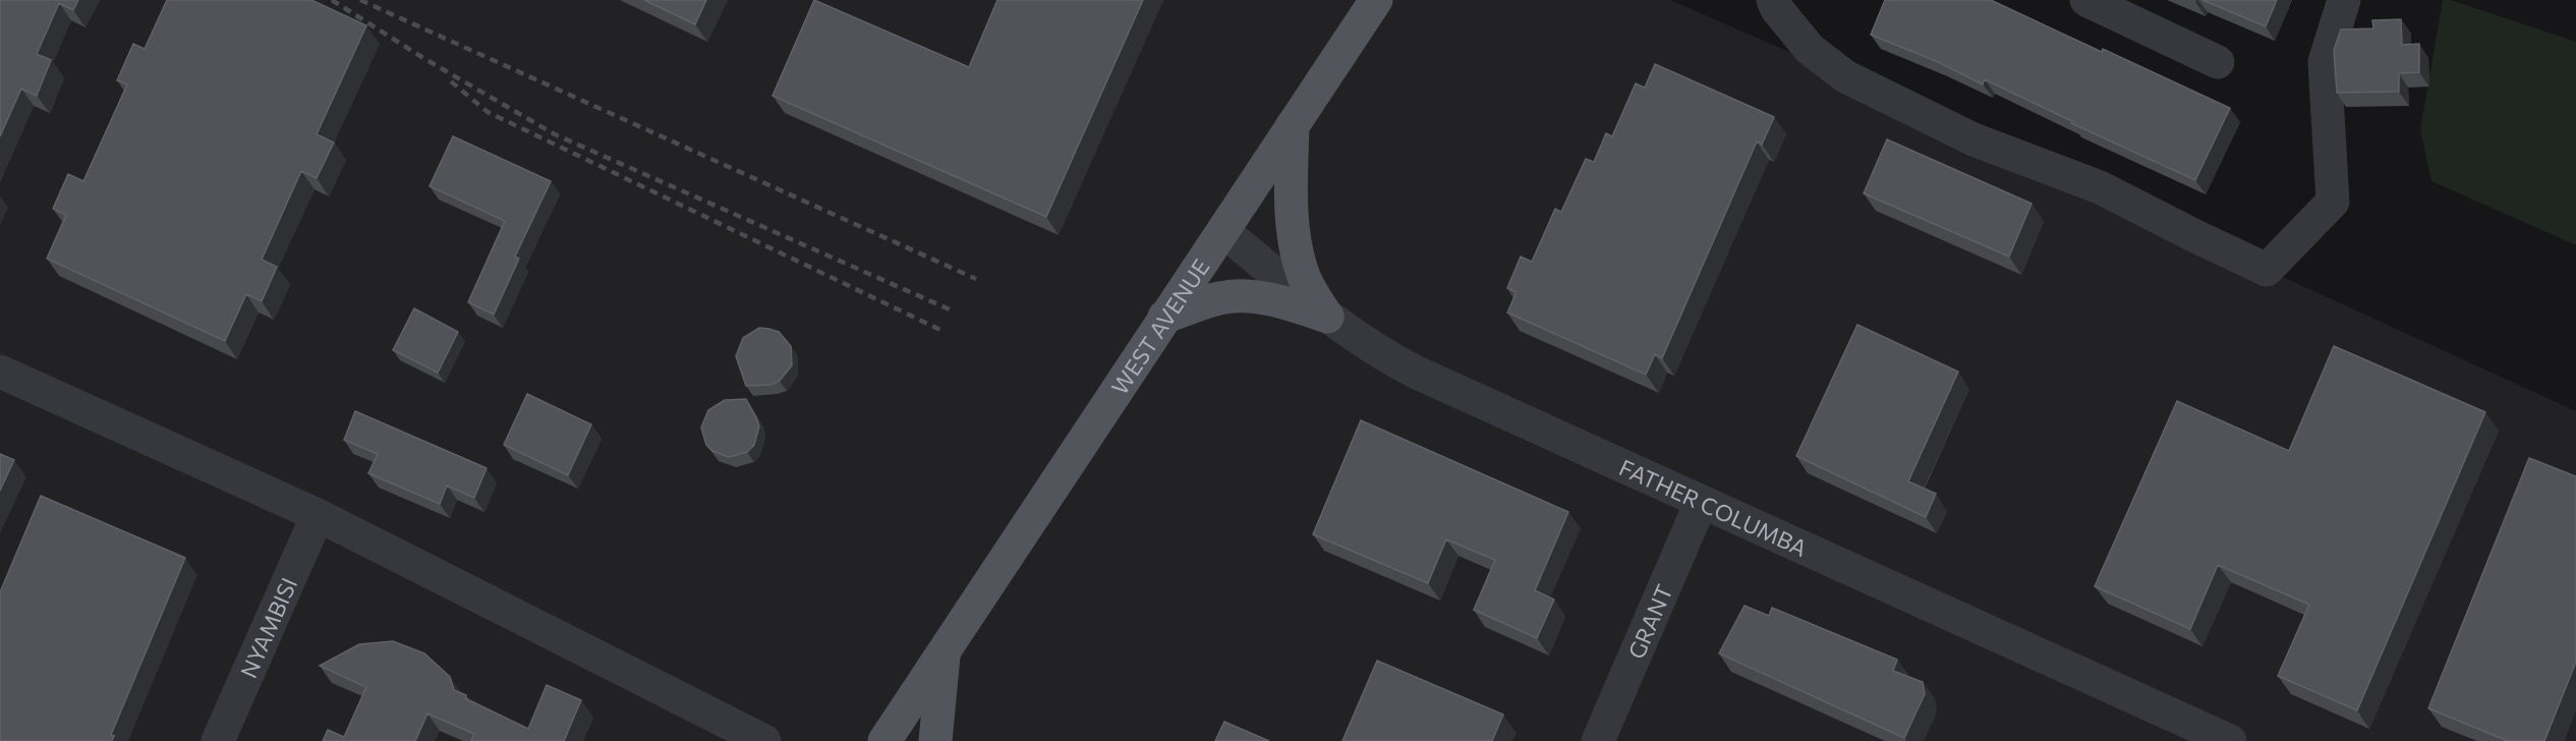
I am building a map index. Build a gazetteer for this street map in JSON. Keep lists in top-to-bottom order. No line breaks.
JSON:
{"streets":{"main road":["WEST AVENUE"],"street":["FATHER COLUMBA","GRANT","NYAMBISI"]},"crossings":[["WEST AVENUE","FATHER COLUMBA"],["FATHER COLUMBA","GRANT"]]}
